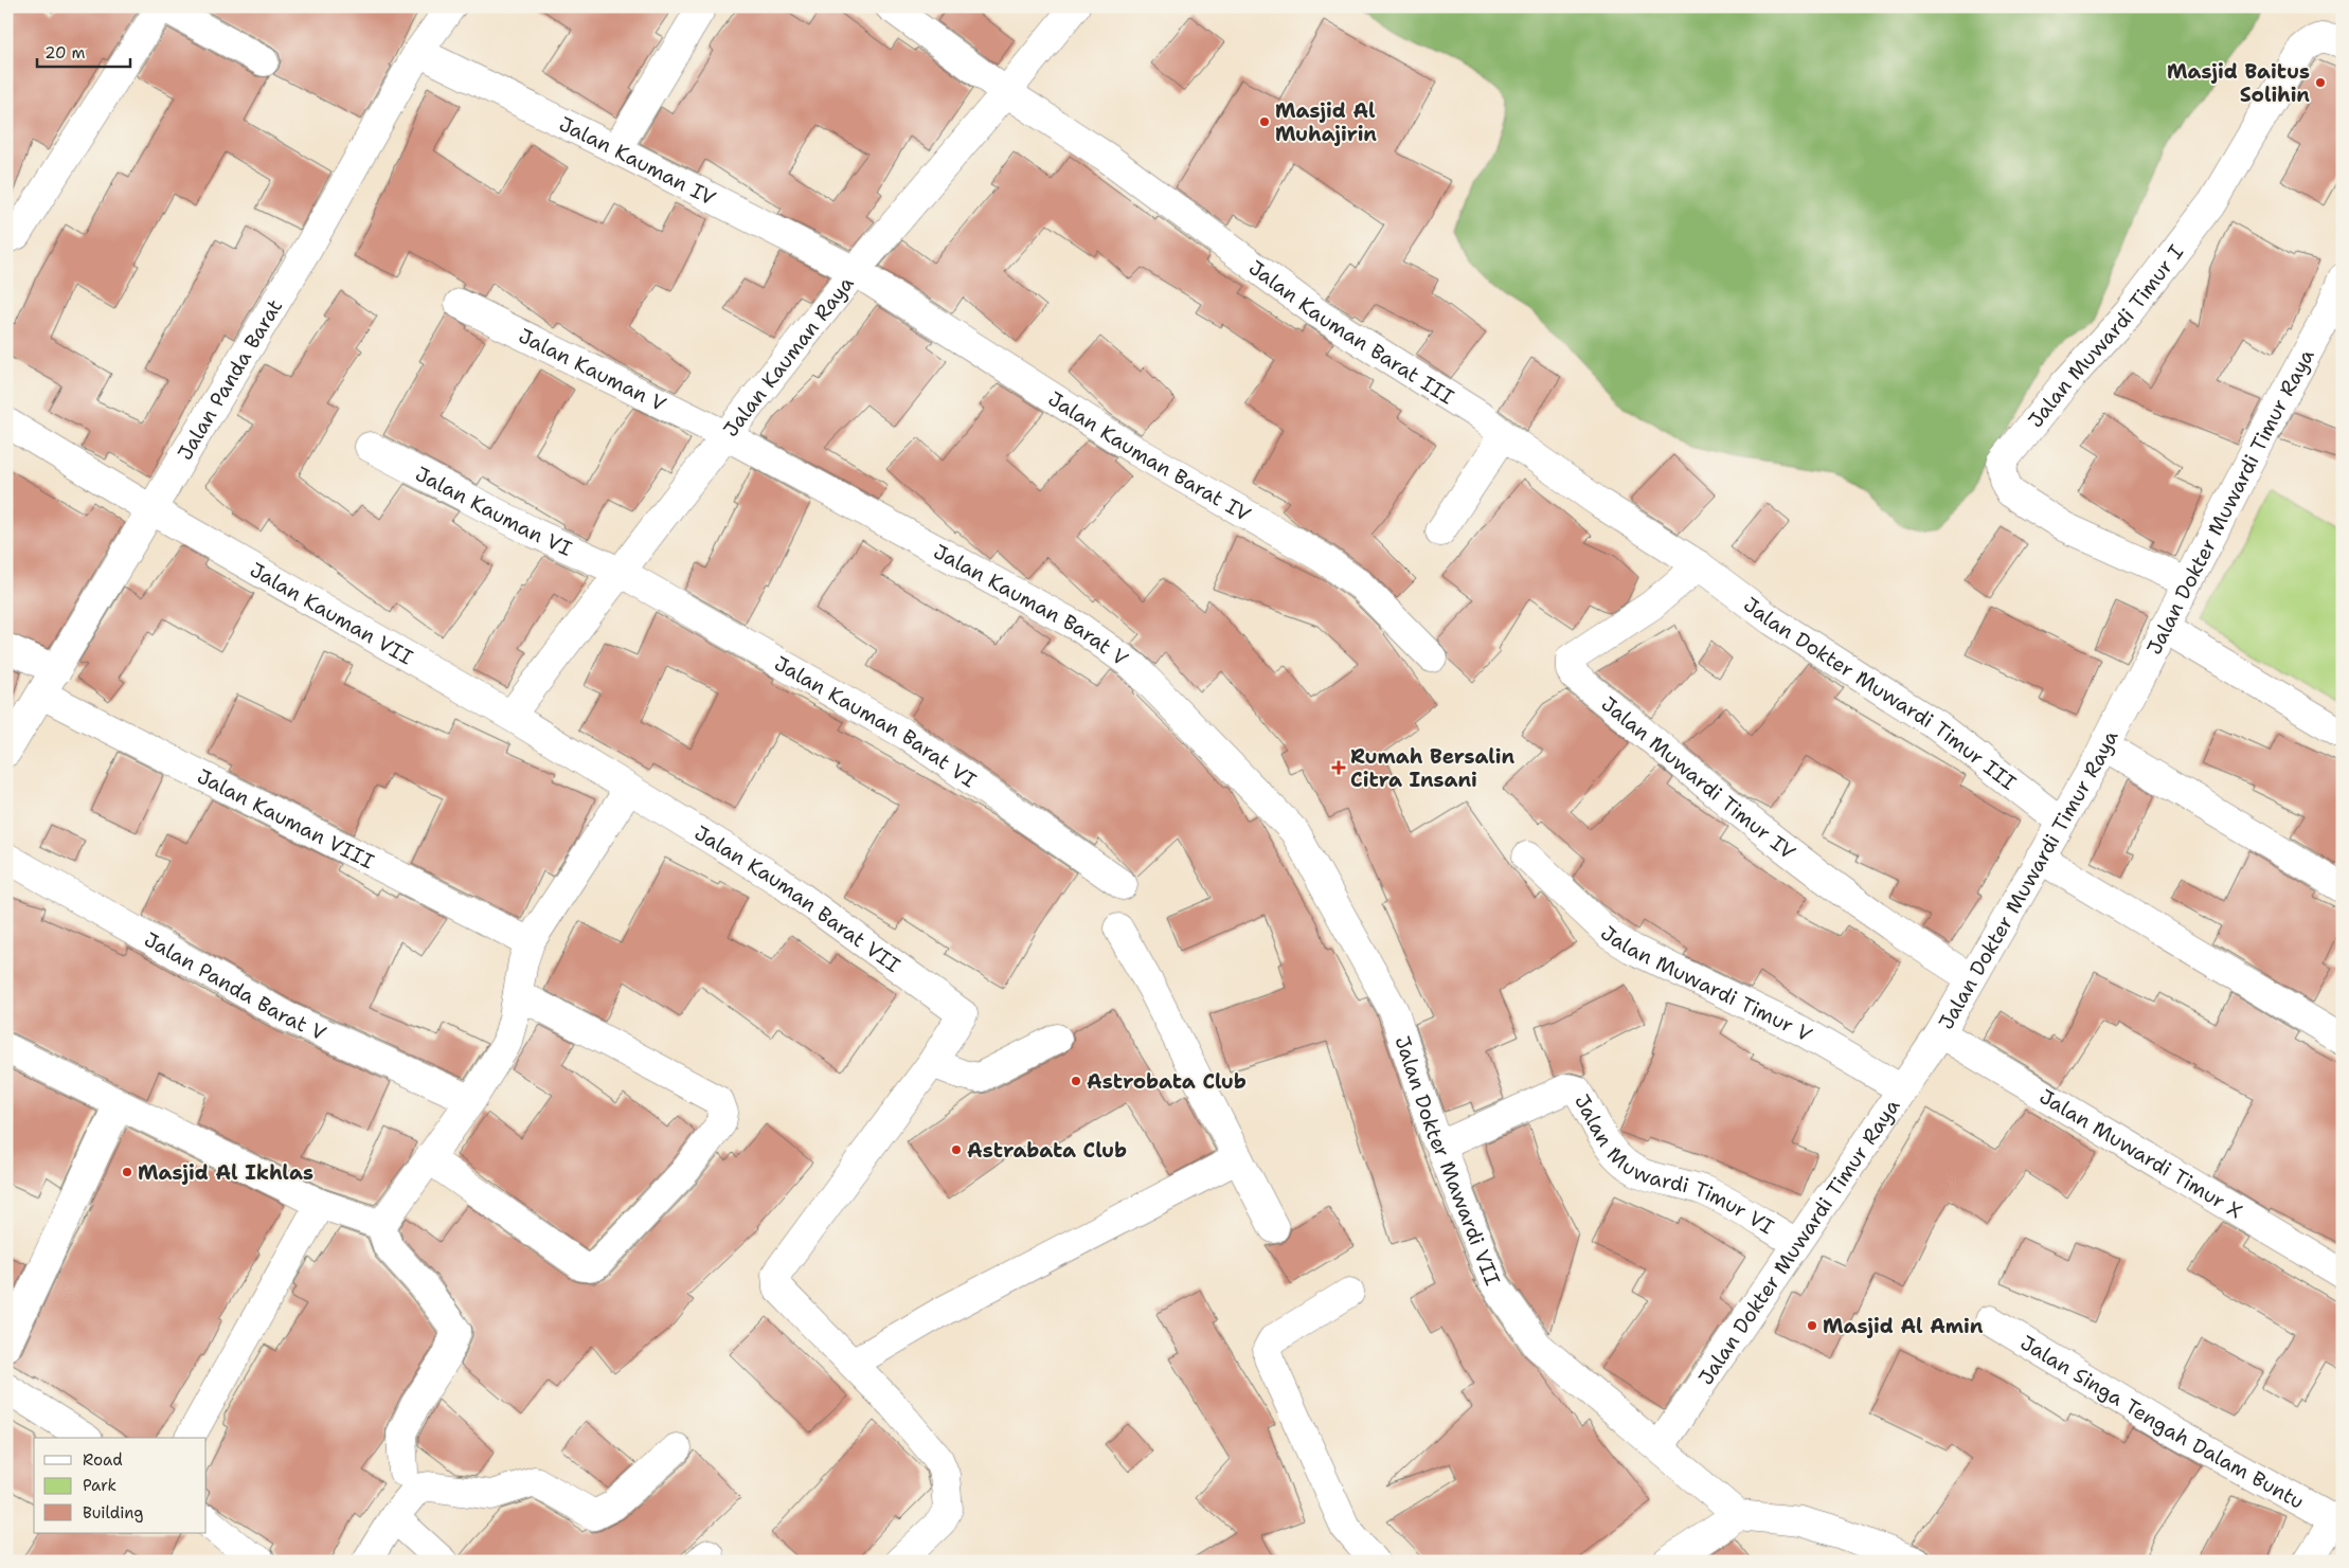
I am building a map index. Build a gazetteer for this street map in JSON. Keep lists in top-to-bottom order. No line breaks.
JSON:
{"streets":{"street":["Jalan Kauman IV","Jalan Kauman Barat III","Jalan Muwardi Timur I","Jalan Kauman Raya","Jalan Kauman V","Jalan Panda Barat","Jalan Kauman Barat IV","Jalan Dokter Muwardi Timur Raya","Jalan Kauman VI","Jalan Kauman Barat V","Jalan Kauman VII","Jalan Dokter Muwardi Timur III","Jalan Kauman Barat VI","Jalan Muwardi Timur IV","Jalan Kauman VIII","Jalan Kauman Barat VII","Jalan Muwardi Timur V","Jalan Panda Barat V","Jalan Muwardi Timur X","Jalan Dokter Mawardi VII","Jalan Muwardi Timur VI","Jalan Singa Tengah Dalam Buntu"]},"crossings":[["Jalan Kauman IV","Jalan Kauman Raya"],["Jalan Kauman IV","Jalan Panda Barat"],["Jalan Kauman IV","Jalan Kauman Barat IV"],["Jalan Kauman Barat III","Jalan Kauman Raya"],["Jalan Kauman Barat III","Jalan Dokter Muwardi Timur III"],["Jalan Kauman Barat III","Jalan Muwardi Timur IV"],["Jalan Muwardi Timur I","Jalan Dokter Muwardi Timur Raya"],["Jalan Kauman Raya","Jalan Kauman V"],["Jalan Kauman Raya","Jalan Kauman Barat IV"],["Jalan Kauman Raya","Jalan Kauman VI"],["Jalan Kauman Raya","Jalan Kauman Barat V"],["Jalan Kauman Raya","Jalan Kauman VII"],["Jalan Kauman Raya","Jalan Kauman Barat VI"],["Jalan Kauman V","Jalan Kauman Barat V"],["Jalan Panda Barat","Jalan Kauman VII"],["Jalan Panda Barat","Jalan Kauman VIII"],["Jalan Dokter Muwardi Timur Raya","Jalan Dokter Muwardi Timur III"],["Jalan Dokter Muwardi Timur Raya","Jalan Muwardi Timur IV"],["Jalan Dokter Muwardi Timur Raya","Jalan Muwardi Timur V"],["Jalan Dokter Muwardi Timur Raya","Jalan Muwardi Timur X"],["Jalan Dokter Muwardi Timur Raya","Jalan Dokter Mawardi VII"],["Jalan Dokter Muwardi Timur Raya","Jalan Muwardi Timur VI"],["Jalan Kauman VI","Jalan Kauman Barat VI"],["Jalan Kauman Barat V","Jalan Dokter Mawardi VII"],["Jalan Kauman VII","Jalan Kauman Barat VII"],["Jalan Dokter Muwardi Timur III","Jalan Muwardi Timur IV"],["Jalan Dokter Mawardi VII","Jalan Muwardi Timur VI"]],"places":{"other":["Masjid Baitus Solihin","Masjid Al Muhajirin","Astrobata Club","Astrabata Club","Masjid Al Ikhlas","Masjid Al Amin"],"health":["Rumah Bersalin Citra Insani"]},"legend":["Road","Park","Building"],"scale_bar":"20 m"}
